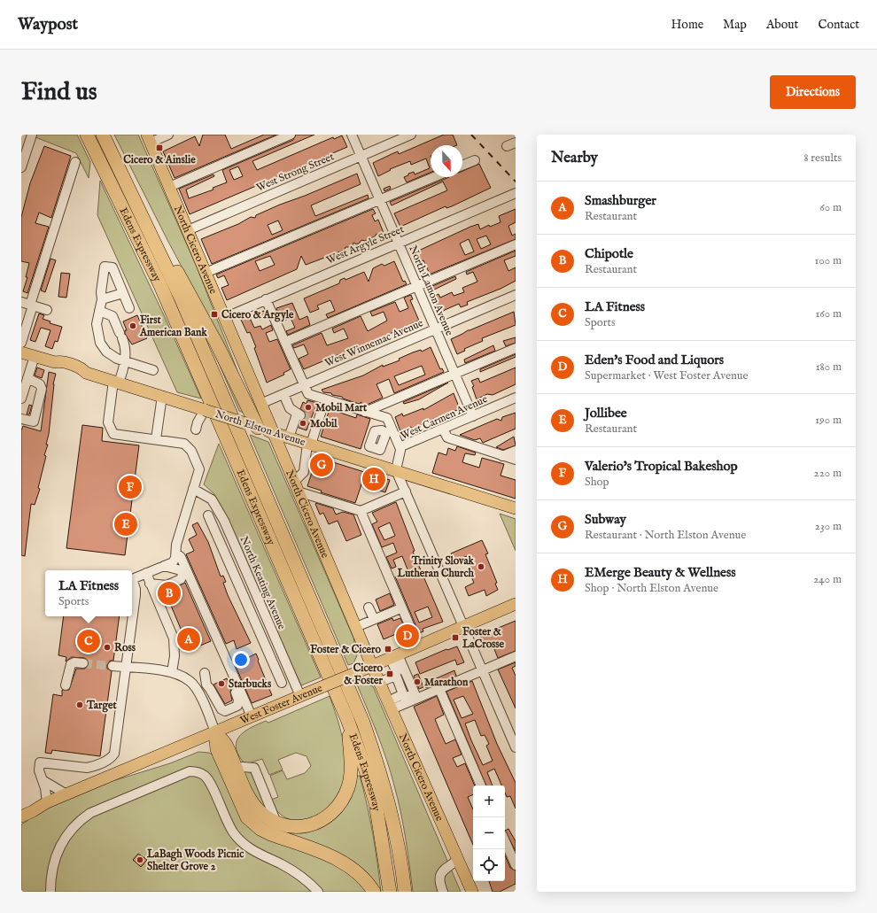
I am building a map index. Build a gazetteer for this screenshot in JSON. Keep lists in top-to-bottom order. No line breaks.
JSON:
{"streets":{"highway":["Edens Expressway"],"main road":["North Cicero Avenue","North Elston Avenue","West Foster Avenue"],"street":["West Strong Street","West Argyle Street","North Lamon Avenue","West Winnemac Avenue","West Carmen Avenue","North Keating Avenue"]},"crossings":[["West Strong Street","North Cicero Avenue"],["West Strong Street","North Lamon Avenue"],["West Argyle Street","North Cicero Avenue"],["West Argyle Street","North Lamon Avenue"],["North Cicero Avenue","West Winnemac Avenue"],["North Cicero Avenue","North Elston Avenue"],["North Cicero Avenue","West Foster Avenue"],["North Lamon Avenue","West Winnemac Avenue"],["North Lamon Avenue","West Carmen Avenue"],["West Carmen Avenue","North Elston Avenue"],["North Keating Avenue","West Foster Avenue"]],"places":{"transit":["Cicero & Ainslie","Cicero & Argyle","Foster & LaCrosse","Foster & Cicero","Cicero & Foster"],"other":["First American Bank","Mobil Mart","Mobil","Trinity Slovak Lutheran Church","Ross","Marathon","Starbucks","Target","LaBagh Woods Picnic Shelter Grove 2"]},"north":"bottom","page":{"header":"Waypost","nav":["Home","Map","About","Contact"],"buttons":"Directions","title":"Find us","heading":["Nearby","8 results"],"list":[{"mark":"A","name":"Smashburger","note":"Restaurant","value":"60 m"},{"mark":"B","name":"Chipotle","note":"Restaurant","value":"100 m"},{"mark":"C","name":"LA Fitness","note":"Sports","value":"160 m"},{"mark":"D","name":"Eden's Food and Liquors","note":"Supermarket · West Foster Avenue","value":"180 m"},{"mark":"E","name":"Jollibee","note":"Restaurant","value":"190 m"},{"mark":"F","name":"Valerio's Tropical Bakeshop","note":"Shop","value":"220 m"},{"mark":"G","name":"Subway","note":"Restaurant · North Elston Avenue","value":"230 m"},{"mark":"H","name":"EMerge Beauty & Wellness","note":"Shop · North Elston Avenue","value":"240 m"}],"pins":["G","H","F","E","B","D","A","C"],"popup":["LA Fitness","Sports"],"map_buttons":["+","−"]}}
